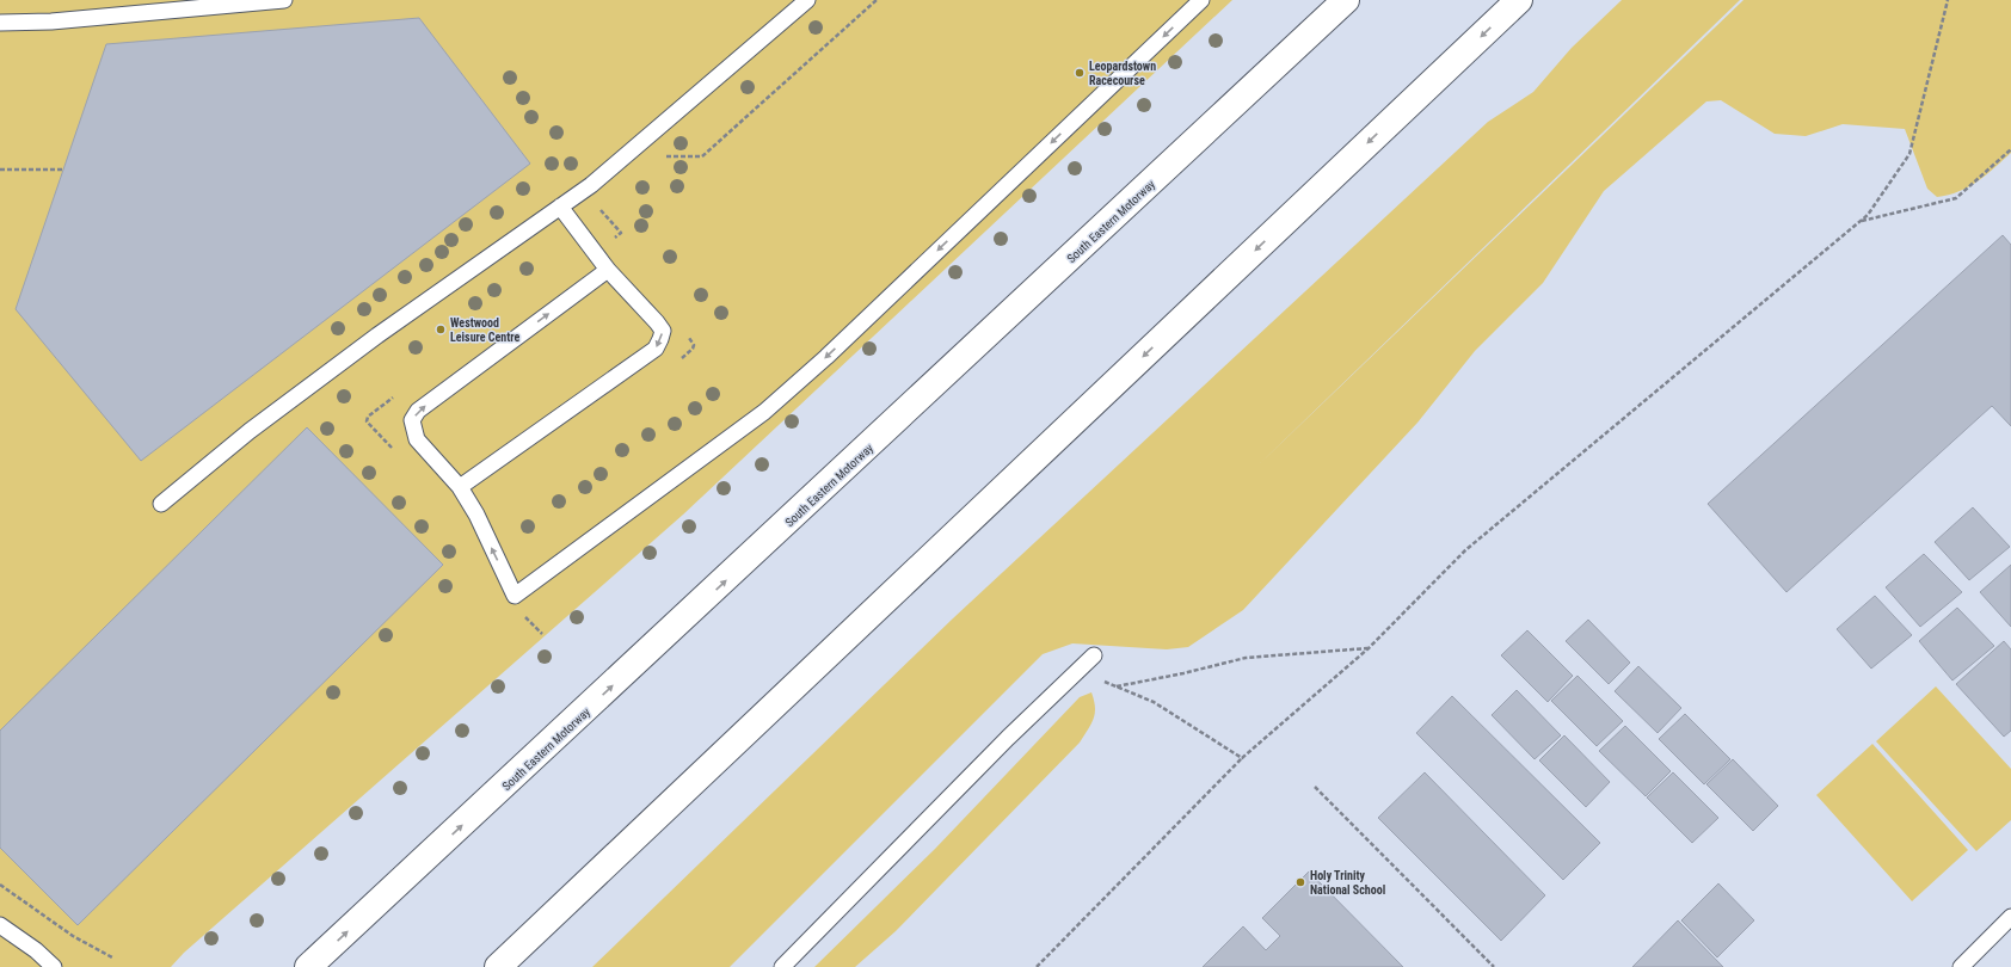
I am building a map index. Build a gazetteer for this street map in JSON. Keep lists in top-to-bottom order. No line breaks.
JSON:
{"streets":{"highway":["South Eastern Motorway"]},"places":["Leopardstown Racecourse","Westwood Leisure Centre","Holy Trinity National School"]}
